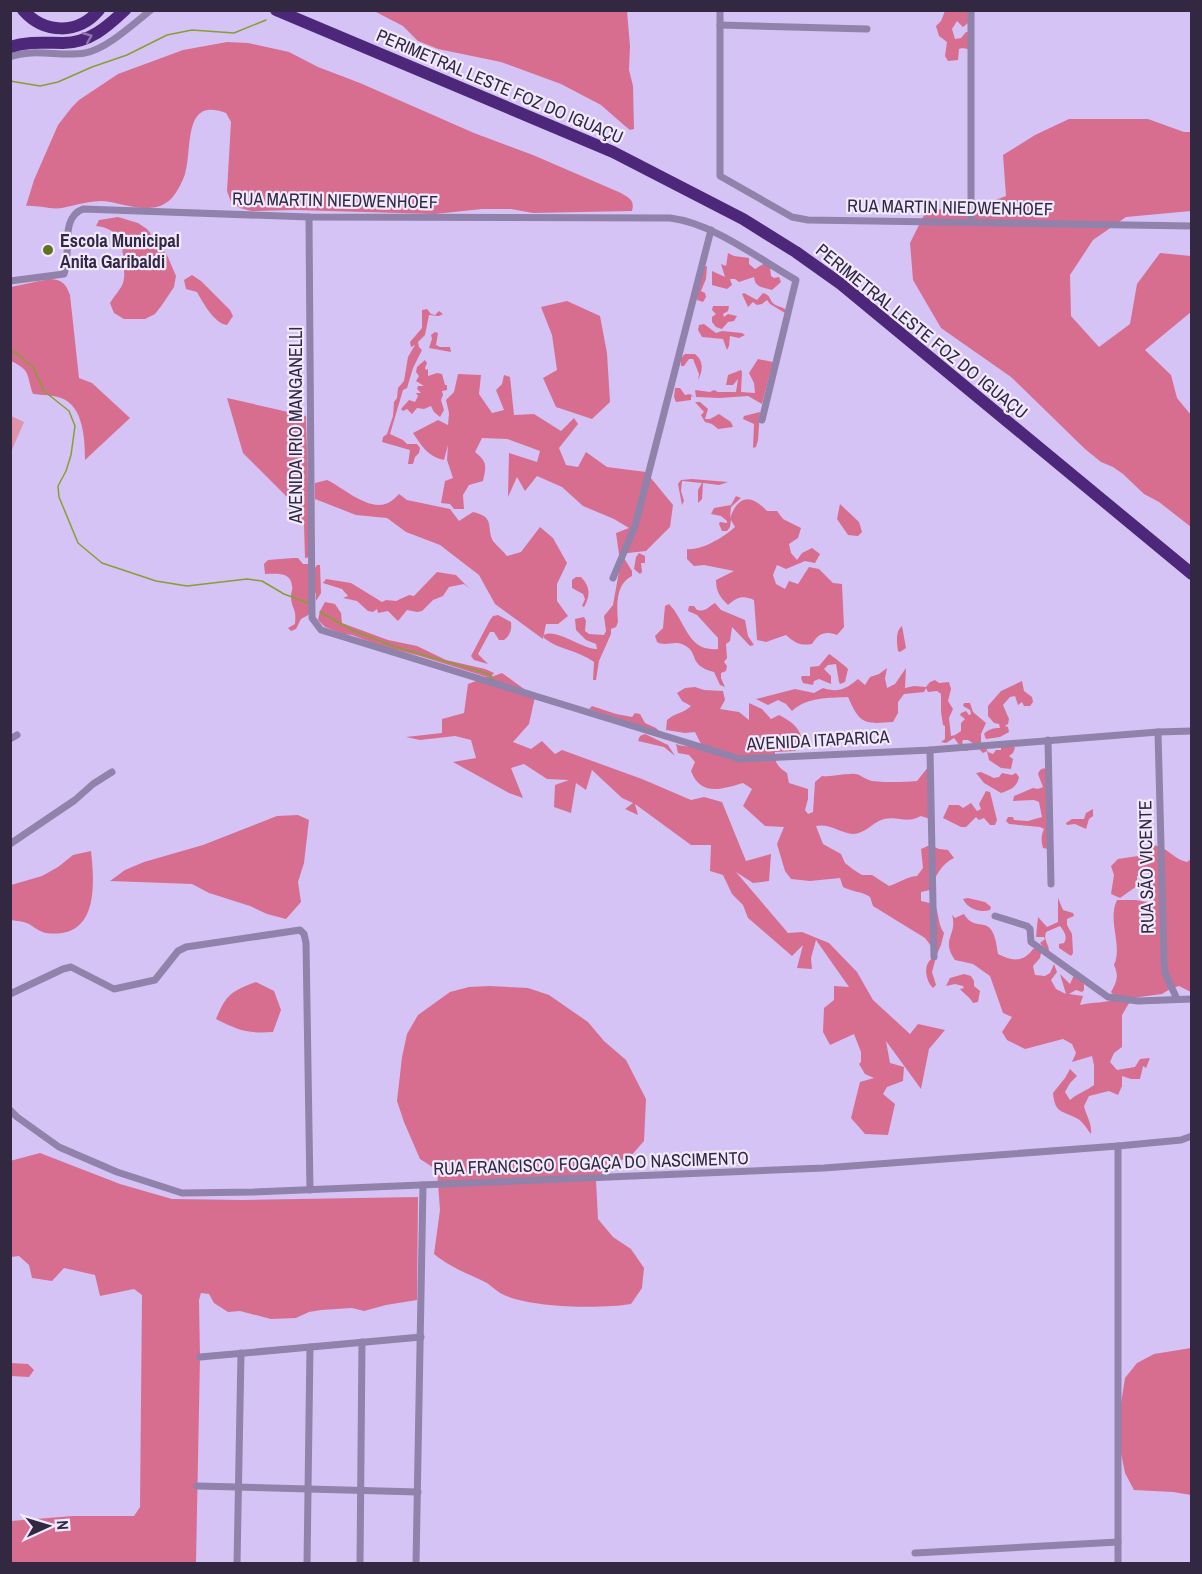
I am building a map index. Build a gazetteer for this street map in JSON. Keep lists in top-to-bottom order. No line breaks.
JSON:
{"streets":{"highway":["PERIMETRAL LESTE FOZ DO IGUAÇU"],"street":["RUA MARTIN NIEDWENHOEF","AVENIDA IRIO MANGANELLI","AVENIDA ITAPARICA","RUA SÃO VICENTE","RUA FRANCISCO FOGAÇA DO NASCIMENTO"]},"crossings":[["RUA MARTIN NIEDWENHOEF","AVENIDA IRIO MANGANELLI"],["AVENIDA IRIO MANGANELLI","AVENIDA ITAPARICA"],["AVENIDA ITAPARICA","RUA SÃO VICENTE"]],"places":["Escola Municipal Anita Garibaldi"],"north":"right"}
